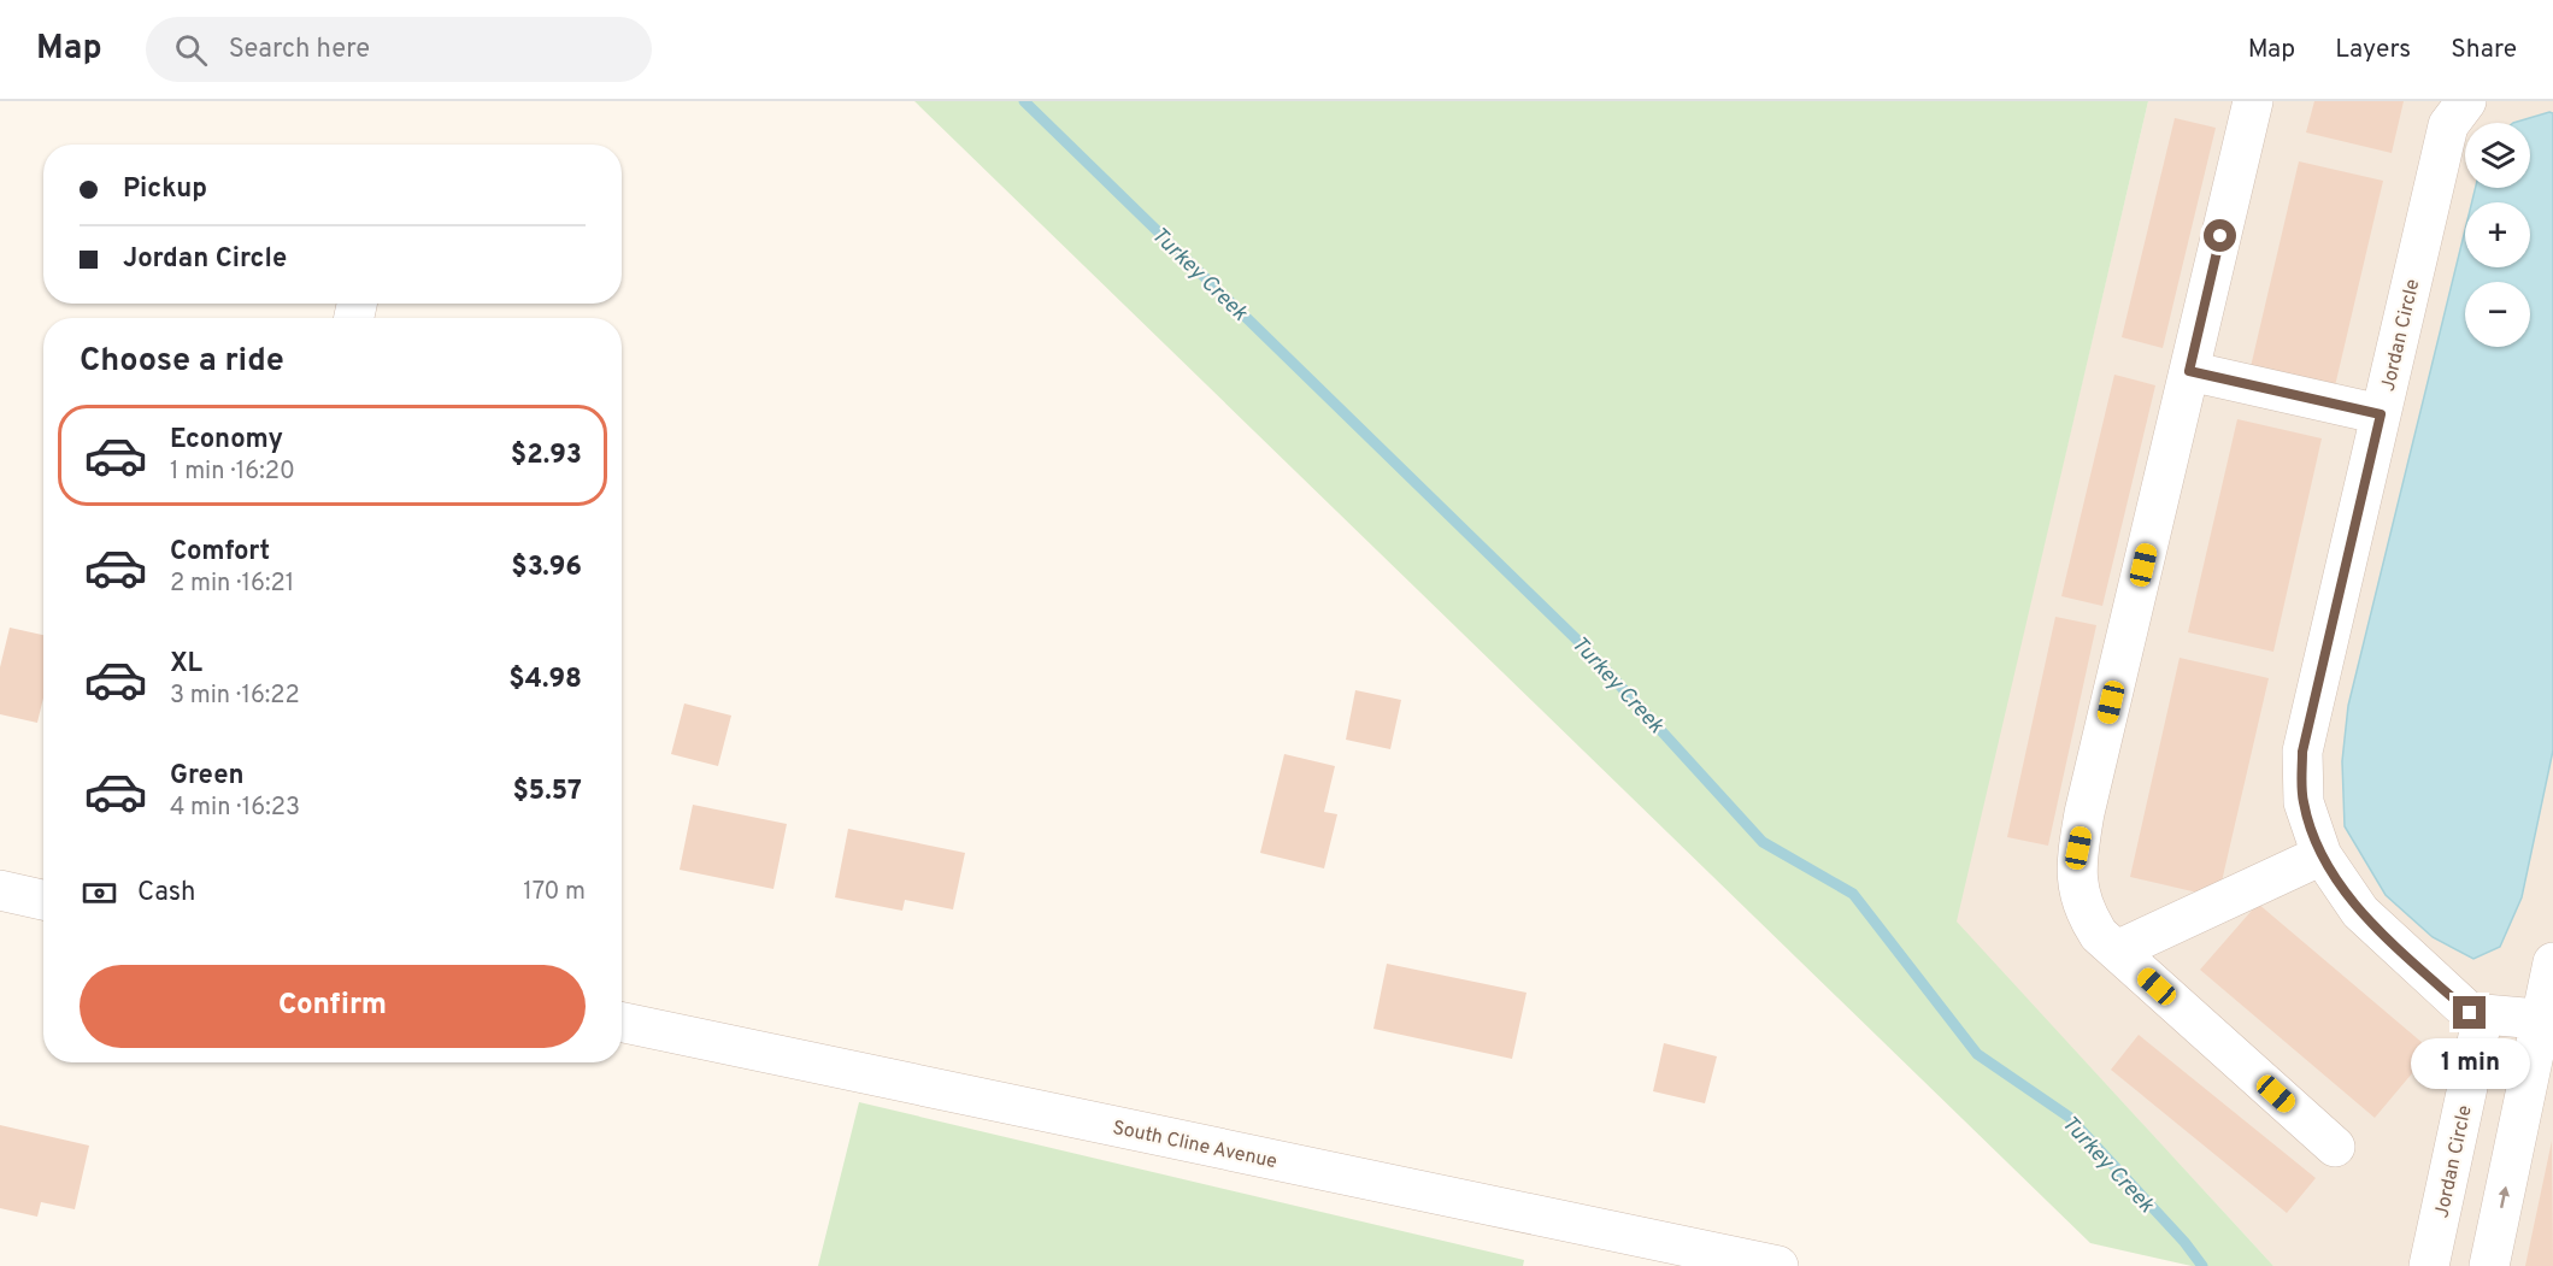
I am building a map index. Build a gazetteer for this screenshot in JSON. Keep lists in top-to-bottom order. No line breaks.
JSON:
{"streets":{"street":["Jordan Circle","South Cline Avenue"]},"water":["Turkey Creek"],"page":{"header":"Map","search":"Search here","nav":["Map","Layers","Share"],"map_buttons":["+","−"],"banner":["Pickup","Jordan Circle"],"heading":"Choose a ride","list":[{"name":"Economy","note":"1 min · 16:20","value":"$2.93"},{"name":"Comfort","note":"2 min · 16:21","value":"$3.96"},{"name":"XL","note":"3 min · 16:22","value":"$4.98"},{"name":"Green","note":"4 min · 16:23","value":"$5.57"}],"pay":["Cash","170 m"],"buttons":"Confirm","bubble":"1 min"}}
